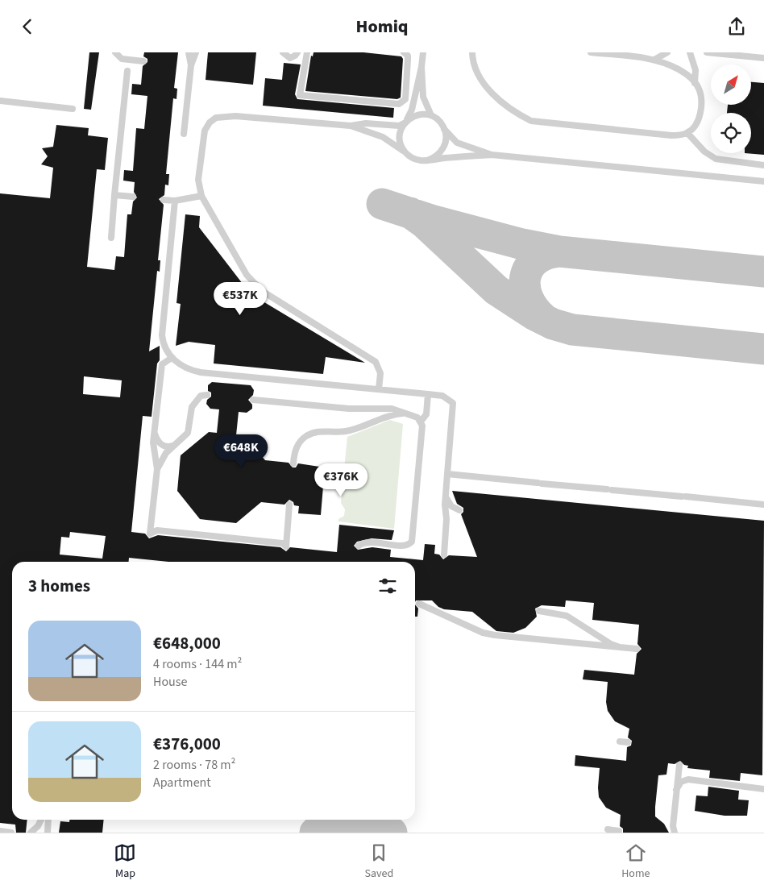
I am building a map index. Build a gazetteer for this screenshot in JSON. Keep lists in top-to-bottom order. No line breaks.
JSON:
{"north":"top right","page":{"header":"Homiq","price":["€537K","€648K","€376K"],"heading":"3 homes","list":[{"name":"€648,000","note":"4 rooms · 144 m² · House"},{"name":"€376,000","note":"2 rooms · 78 m² · Apartment"}],"tabs":["Map","Saved","Home"]}}
